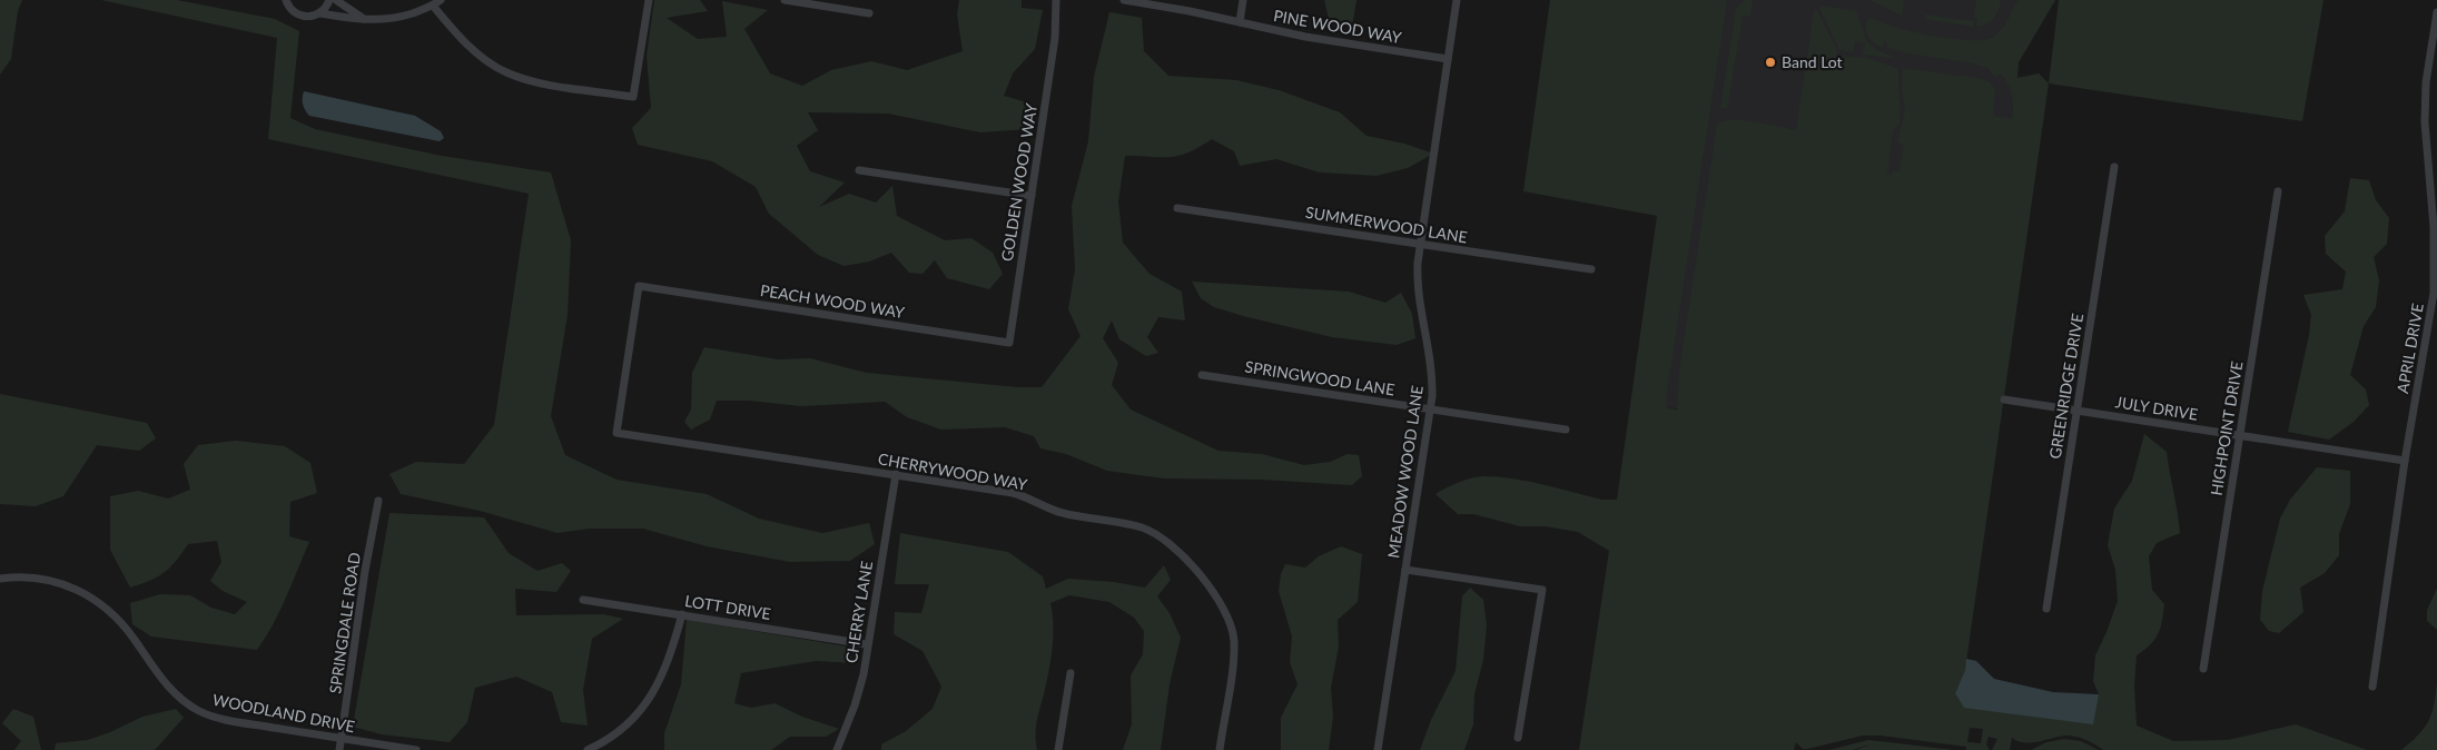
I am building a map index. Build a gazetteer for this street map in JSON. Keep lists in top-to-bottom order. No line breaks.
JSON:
{"streets":{"street":["PINE WOOD WAY","GOLDEN WOOD WAY","SUMMERWOOD LANE","PEACH WOOD WAY","APRIL DRIVE","SPRINGWOOD LANE","GREENRIDGE DRIVE","JULY DRIVE","HIGHPOINT DRIVE","CHERRYWOOD WAY","MEADOW WOOD LANE","LOTT DRIVE","CHERRY LANE","SPRINGDALE ROAD","WOODLAND DRIVE"]},"crossings":[["PINE WOOD WAY","MEADOW WOOD LANE"],["GOLDEN WOOD WAY","PEACH WOOD WAY"],["SUMMERWOOD LANE","MEADOW WOOD LANE"],["PEACH WOOD WAY","CHERRYWOOD WAY"],["APRIL DRIVE","JULY DRIVE"],["SPRINGWOOD LANE","MEADOW WOOD LANE"],["GREENRIDGE DRIVE","JULY DRIVE"],["JULY DRIVE","HIGHPOINT DRIVE"],["CHERRYWOOD WAY","CHERRY LANE"],["LOTT DRIVE","CHERRY LANE"],["SPRINGDALE ROAD","WOODLAND DRIVE"]],"places":["Band Lot"]}
